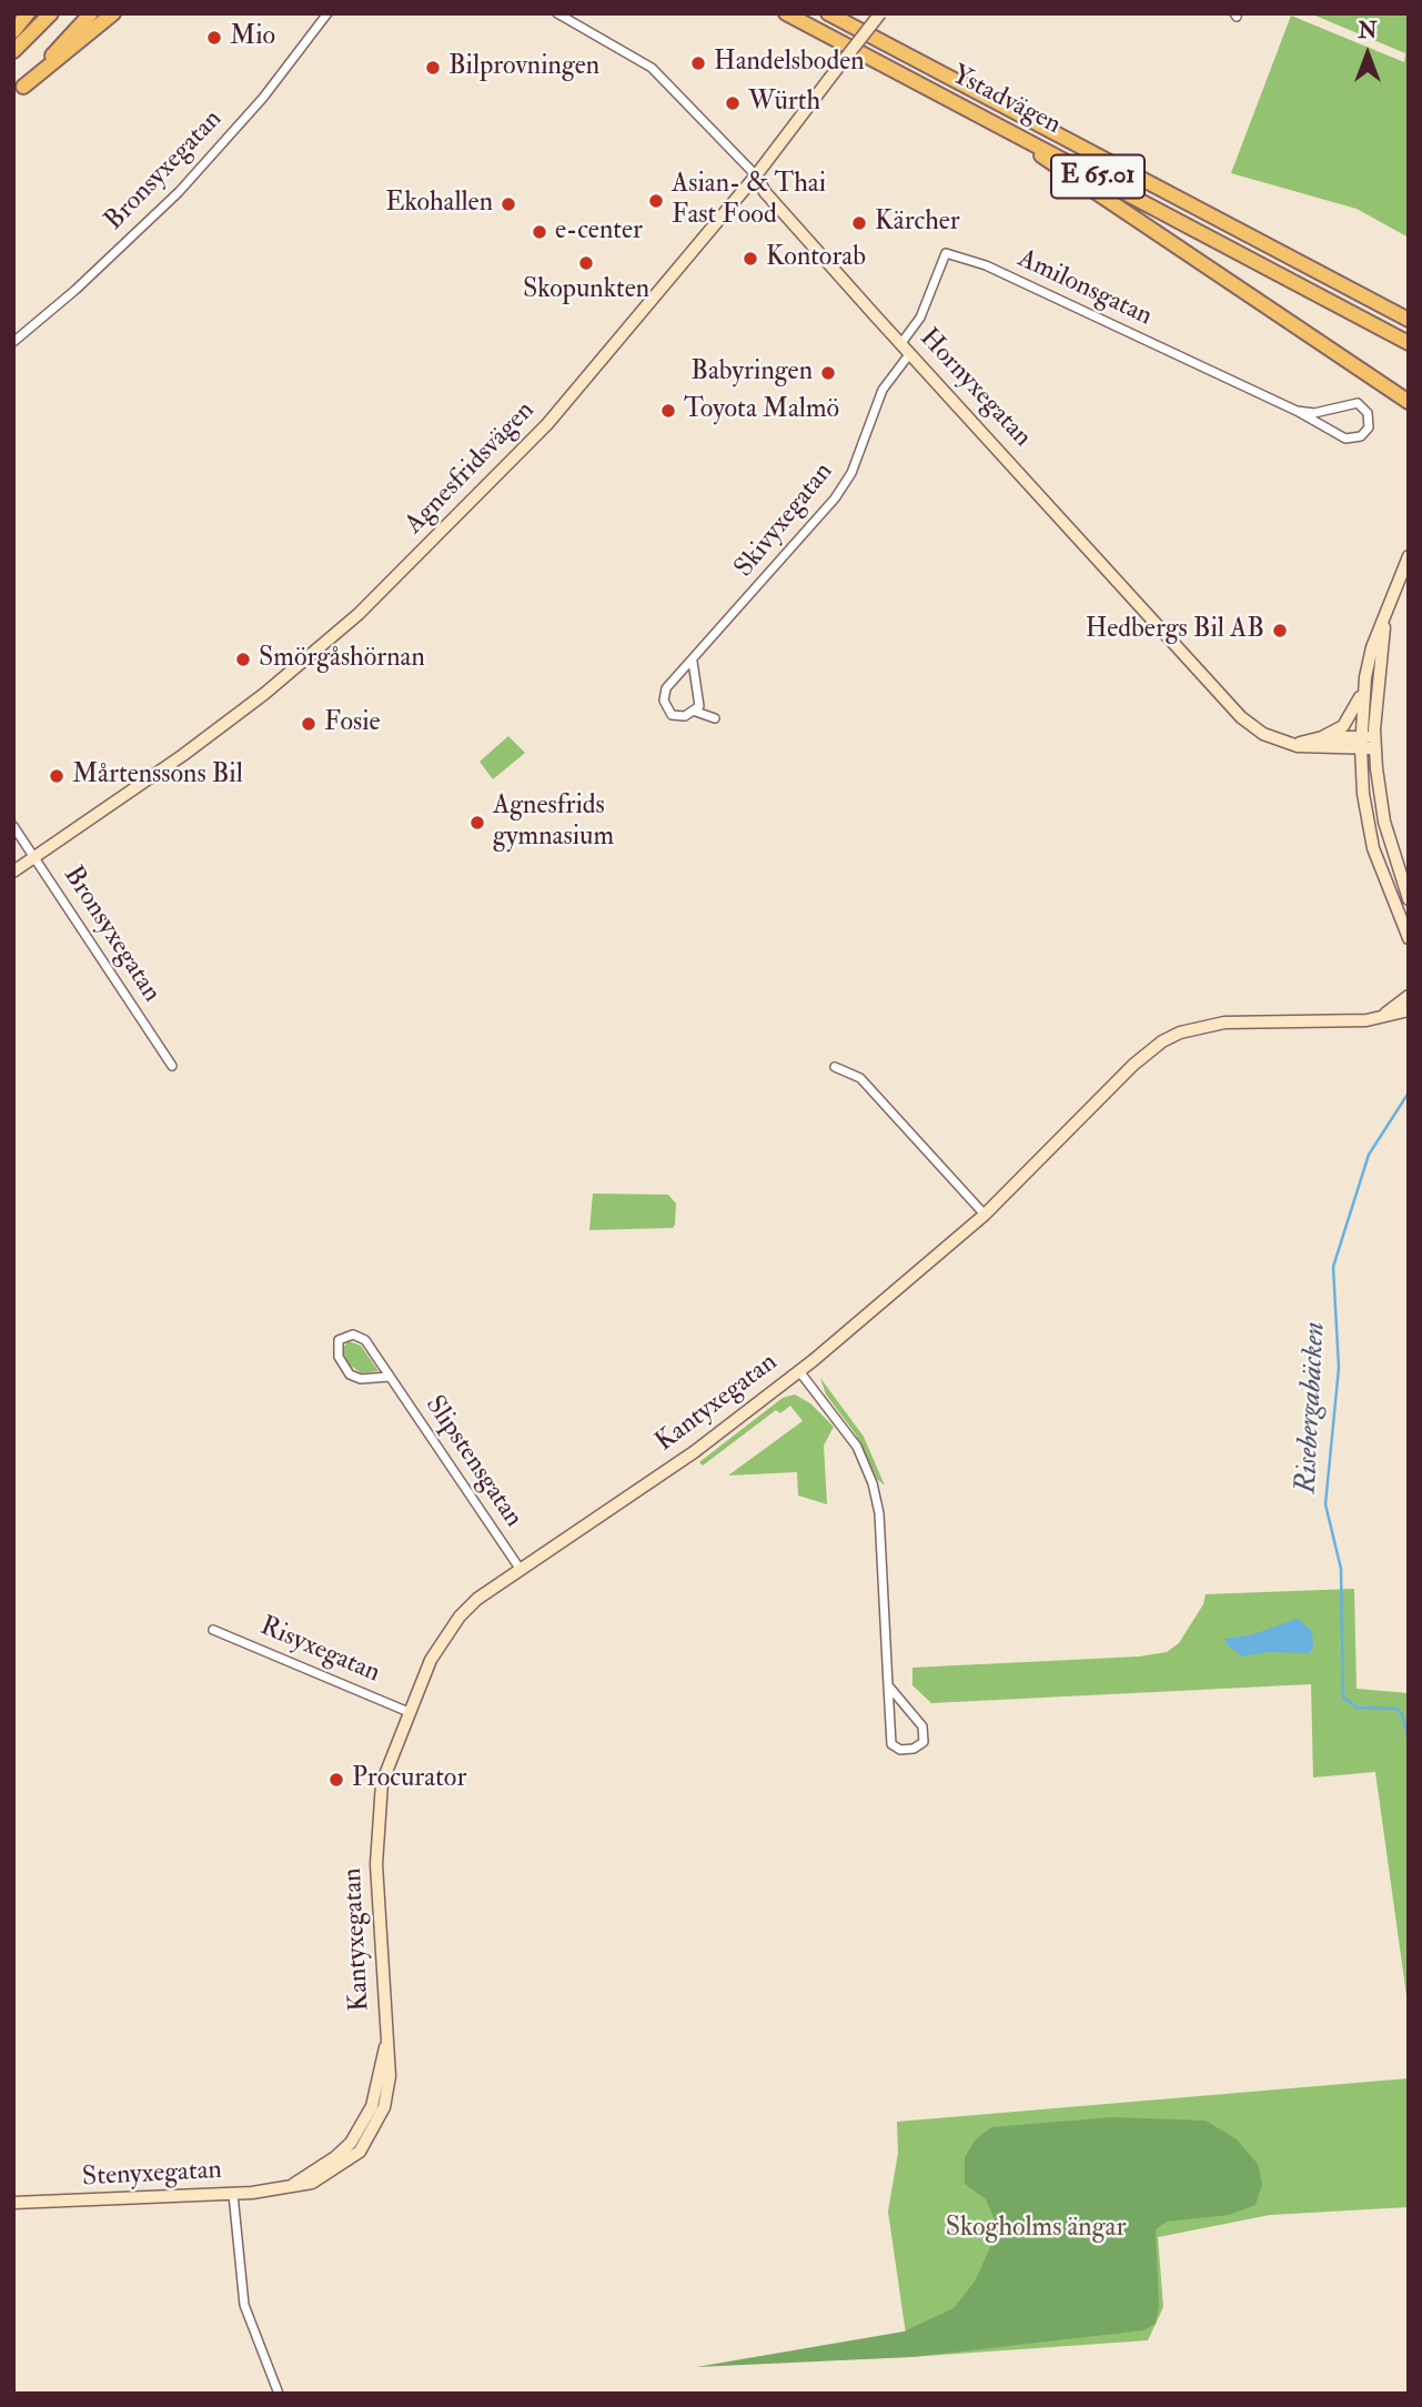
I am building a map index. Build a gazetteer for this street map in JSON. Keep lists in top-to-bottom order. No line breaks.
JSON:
{"streets":{"highway":["Ystadvägen","E 65.01"],"street":["Bronsyxegatan","Amilonsgatan","Hornyxegatan","Agnesfridsvägen","Skivyxegatan","Kantyxegatan","Slipstensgatan","Risyxegatan","Stenyxegatan"]},"crossings":[["Bronsyxegatan","Agnesfridsvägen"],["Amilonsgatan","Hornyxegatan"],["Hornyxegatan","Agnesfridsvägen"],["Hornyxegatan","Skivyxegatan"],["Kantyxegatan","Slipstensgatan"],["Kantyxegatan","Risyxegatan"],["Kantyxegatan","Stenyxegatan"]],"water":["Risebergabäcken"],"parks":["Skogholms ängar"],"places":["Mio","Handelsboden","Bilprovningen","Würth","Asian- & Thai Fast Food","Ekohallen","Kärcher","e-center","Kontorab","Skopunkten","Babyringen","Toyota Malmö","Hedbergs Bil AB","Smörgåshörnan","Fosie","Mårtenssons Bil","Agnesfrids gymnasium","Procurator"],"north":"top"}
